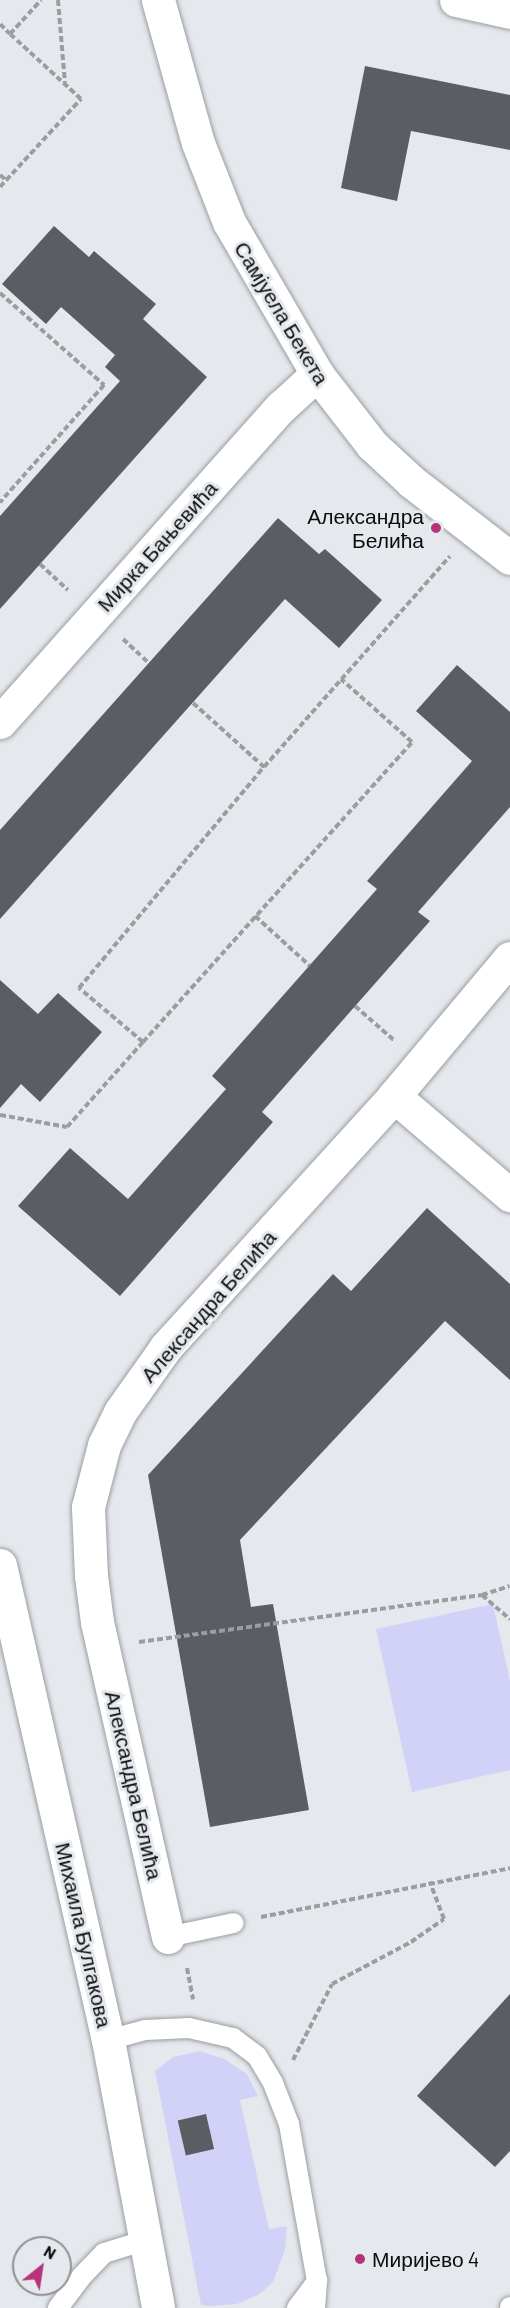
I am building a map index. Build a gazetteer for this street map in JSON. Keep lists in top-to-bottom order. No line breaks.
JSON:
{"streets":{"street":["Самјуела Бекета","Мирка Бањевића","Александра Белића","Михаила Булгакова"]},"crossings":[["Самјуела Бекета","Мирка Бањевића"]],"places":["Александра Белића","Миријево 4"],"north":"top right"}
